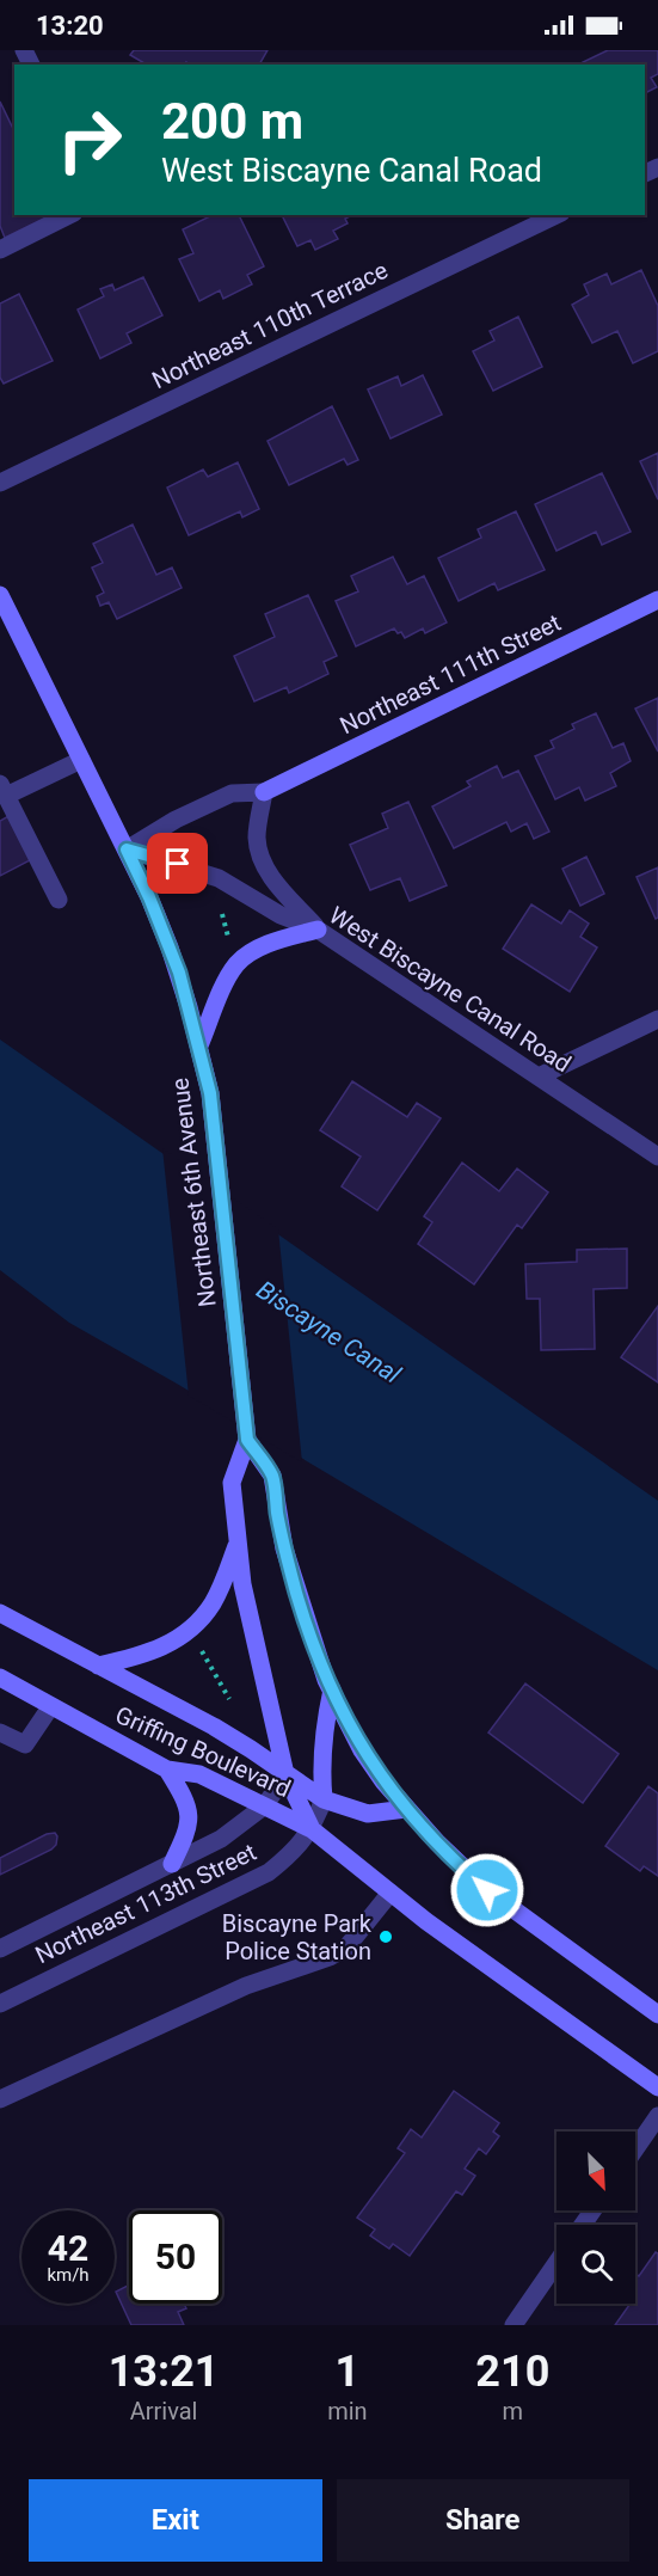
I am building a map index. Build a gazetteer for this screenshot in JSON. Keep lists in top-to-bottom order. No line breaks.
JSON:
{"streets":{"main road":["Northeast 111th Street","Northeast 6th Avenue","Griffing Boulevard"],"street":["Northeast 110th Terrace","West Biscayne Canal Road","Northeast 113th Street"]},"crossings":[["West Biscayne Canal Road","Northeast 6th Avenue"],["Northeast 6th Avenue","Griffing Boulevard"],["Northeast 6th Avenue","Northeast 113th Street"],["Griffing Boulevard","Northeast 113th Street"]],"water":["Biscayne Canal"],"places":["Biscayne Park Police Station"],"north":"bottom right","page":{"status":"13:20","turn":["200 m","West Biscayne Canal Road"],"speed":"42 km/h","limit":"50","eta":["13:21","Arrival","1","min","210","m"],"buttons":["Exit","Share"]}}
